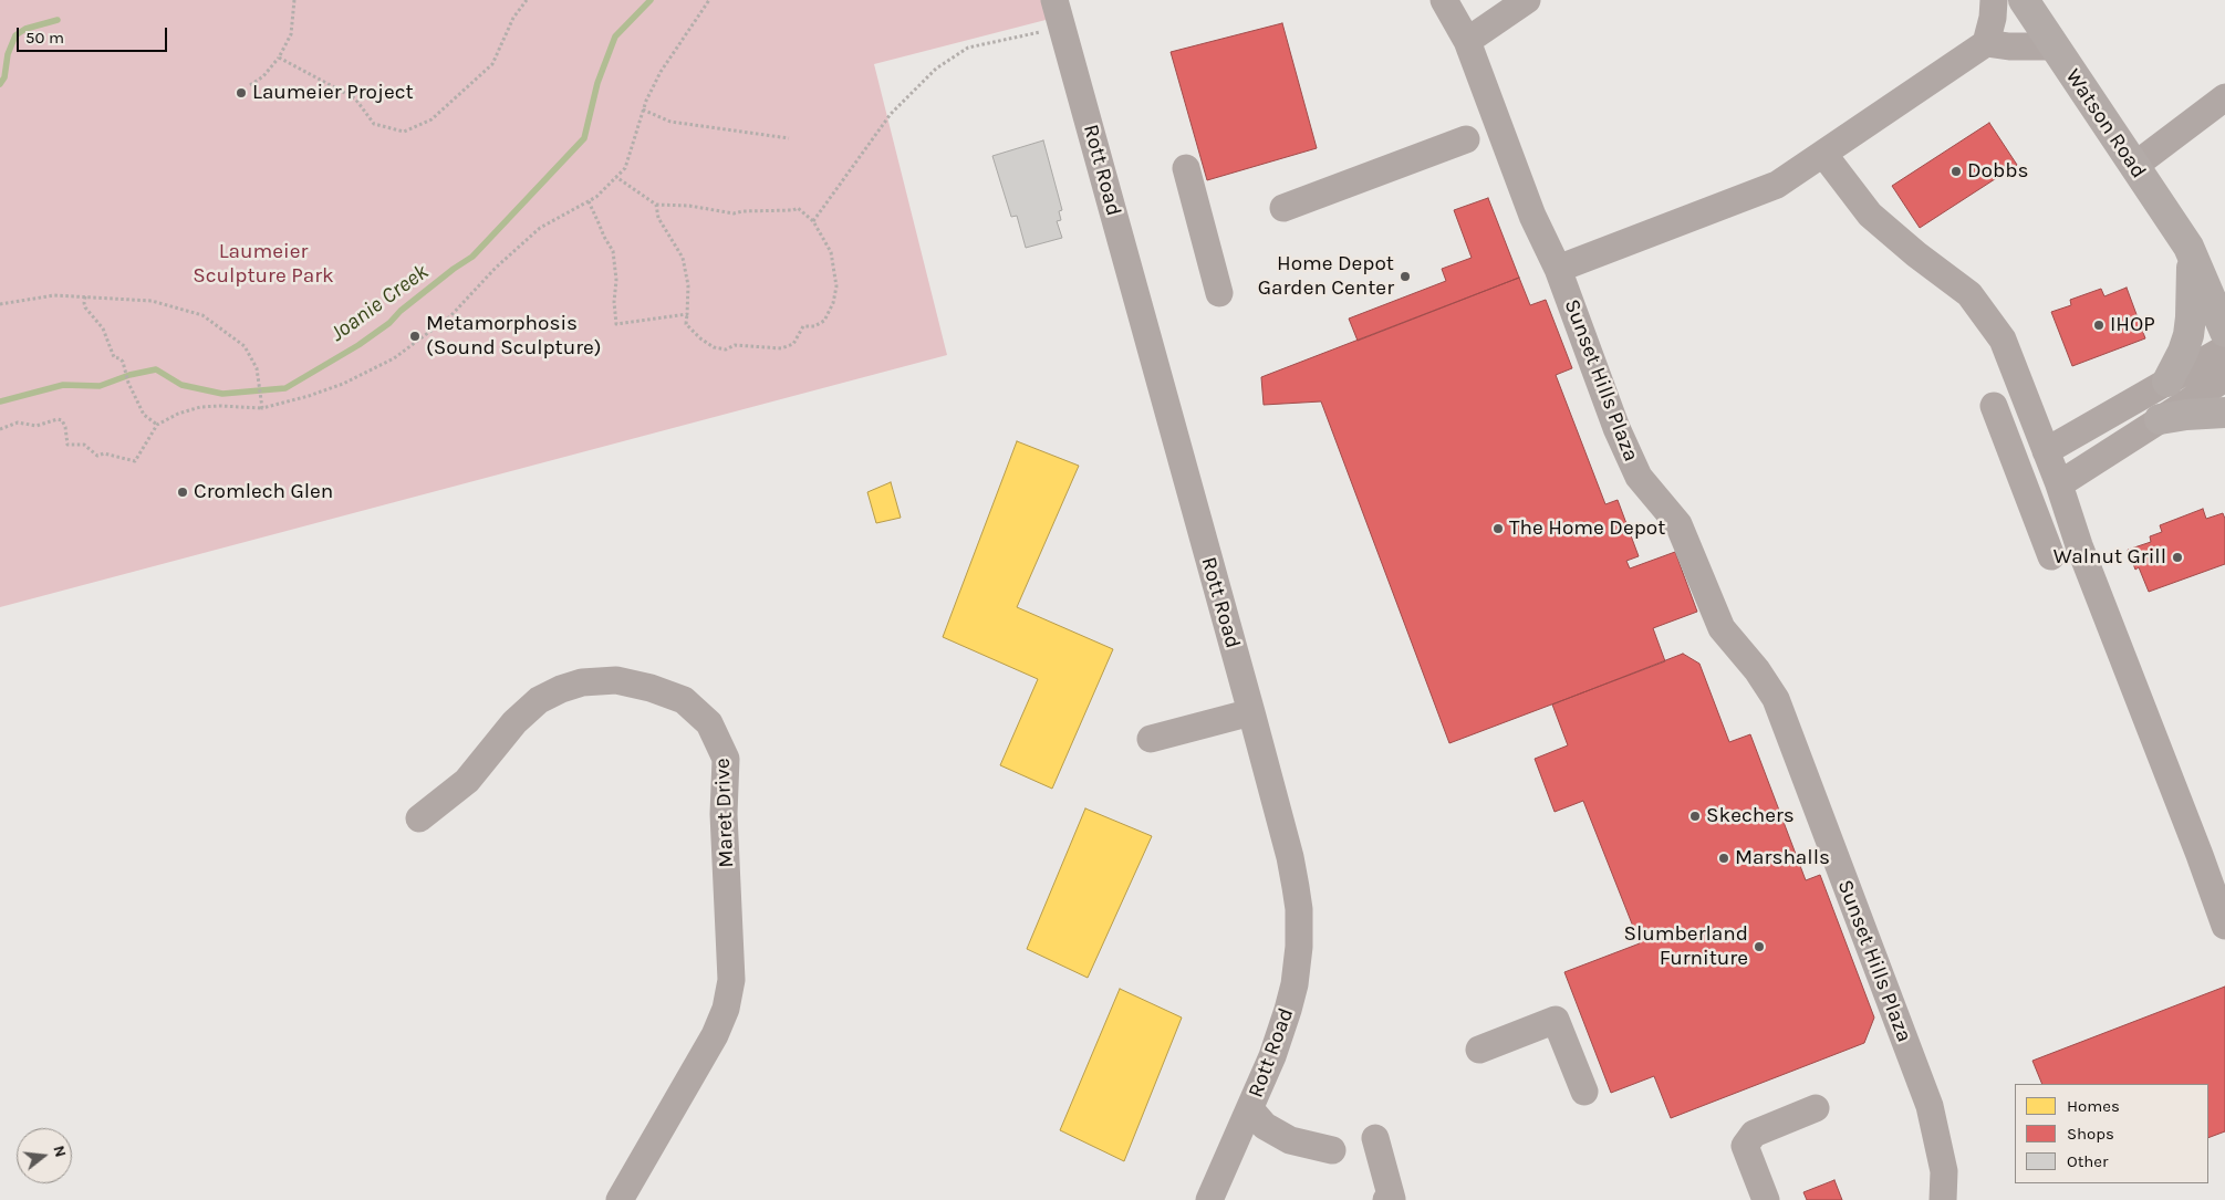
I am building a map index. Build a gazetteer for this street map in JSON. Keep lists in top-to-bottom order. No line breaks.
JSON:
{"streets":{"main road":["Watson Road"],"street":["Rott Road","Sunset Hills Plaza","Maret Drive"]},"water":["Joanie Creek"],"parks":["Laumeier Sculpture Park"],"places":["Laumeier Project","Dobbs","Home Depot Garden Center","IHOP","Metamorphosis (Sound Sculpture)","Cromlech Glen","The Home Depot","Walnut Grill","Skechers","Marshalls","Slumberland Furniture"],"legend":["Homes","Shops","Other"],"scale_bar":"50 m","north":"right"}
